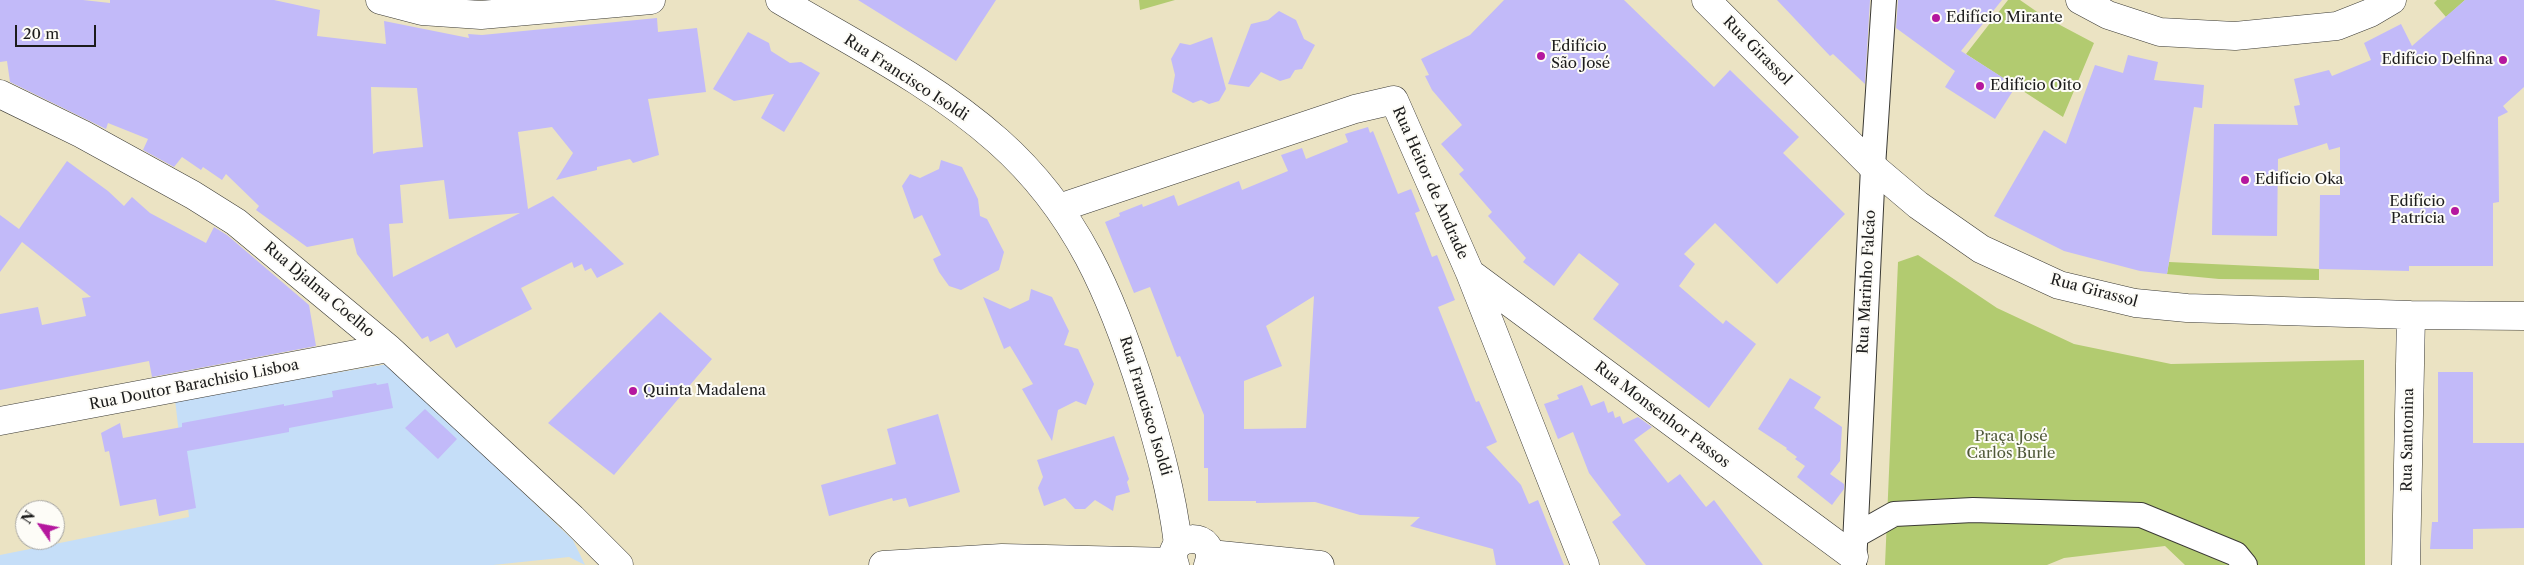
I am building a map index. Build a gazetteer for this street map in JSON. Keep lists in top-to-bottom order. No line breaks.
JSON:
{"streets":{"street":["Rua Girassol","Rua Francisco Isoldi","Rua Heitor de Andrade","Rua Marinho Falcão","Rua Djalma Coelho","Rua Doutor Barachisio Lisboa","Rua Monsenhor Passos","Rua Santonina"]},"crossings":[["Rua Girassol","Rua Marinho Falcão"],["Rua Girassol","Rua Santonina"],["Rua Francisco Isoldi","Rua Heitor de Andrade"],["Rua Heitor de Andrade","Rua Monsenhor Passos"],["Rua Marinho Falcão","Rua Monsenhor Passos"],["Rua Djalma Coelho","Rua Doutor Barachisio Lisboa"]],"parks":["Praça José Carlos Burle"],"places":["Edifício Mirante","Edifício São José","Edifício Delfina","Edifício Oito","Edifício Oka","Edifício Patrícia","Quinta Madalena"],"scale_bar":"20 m","north":"top left"}
